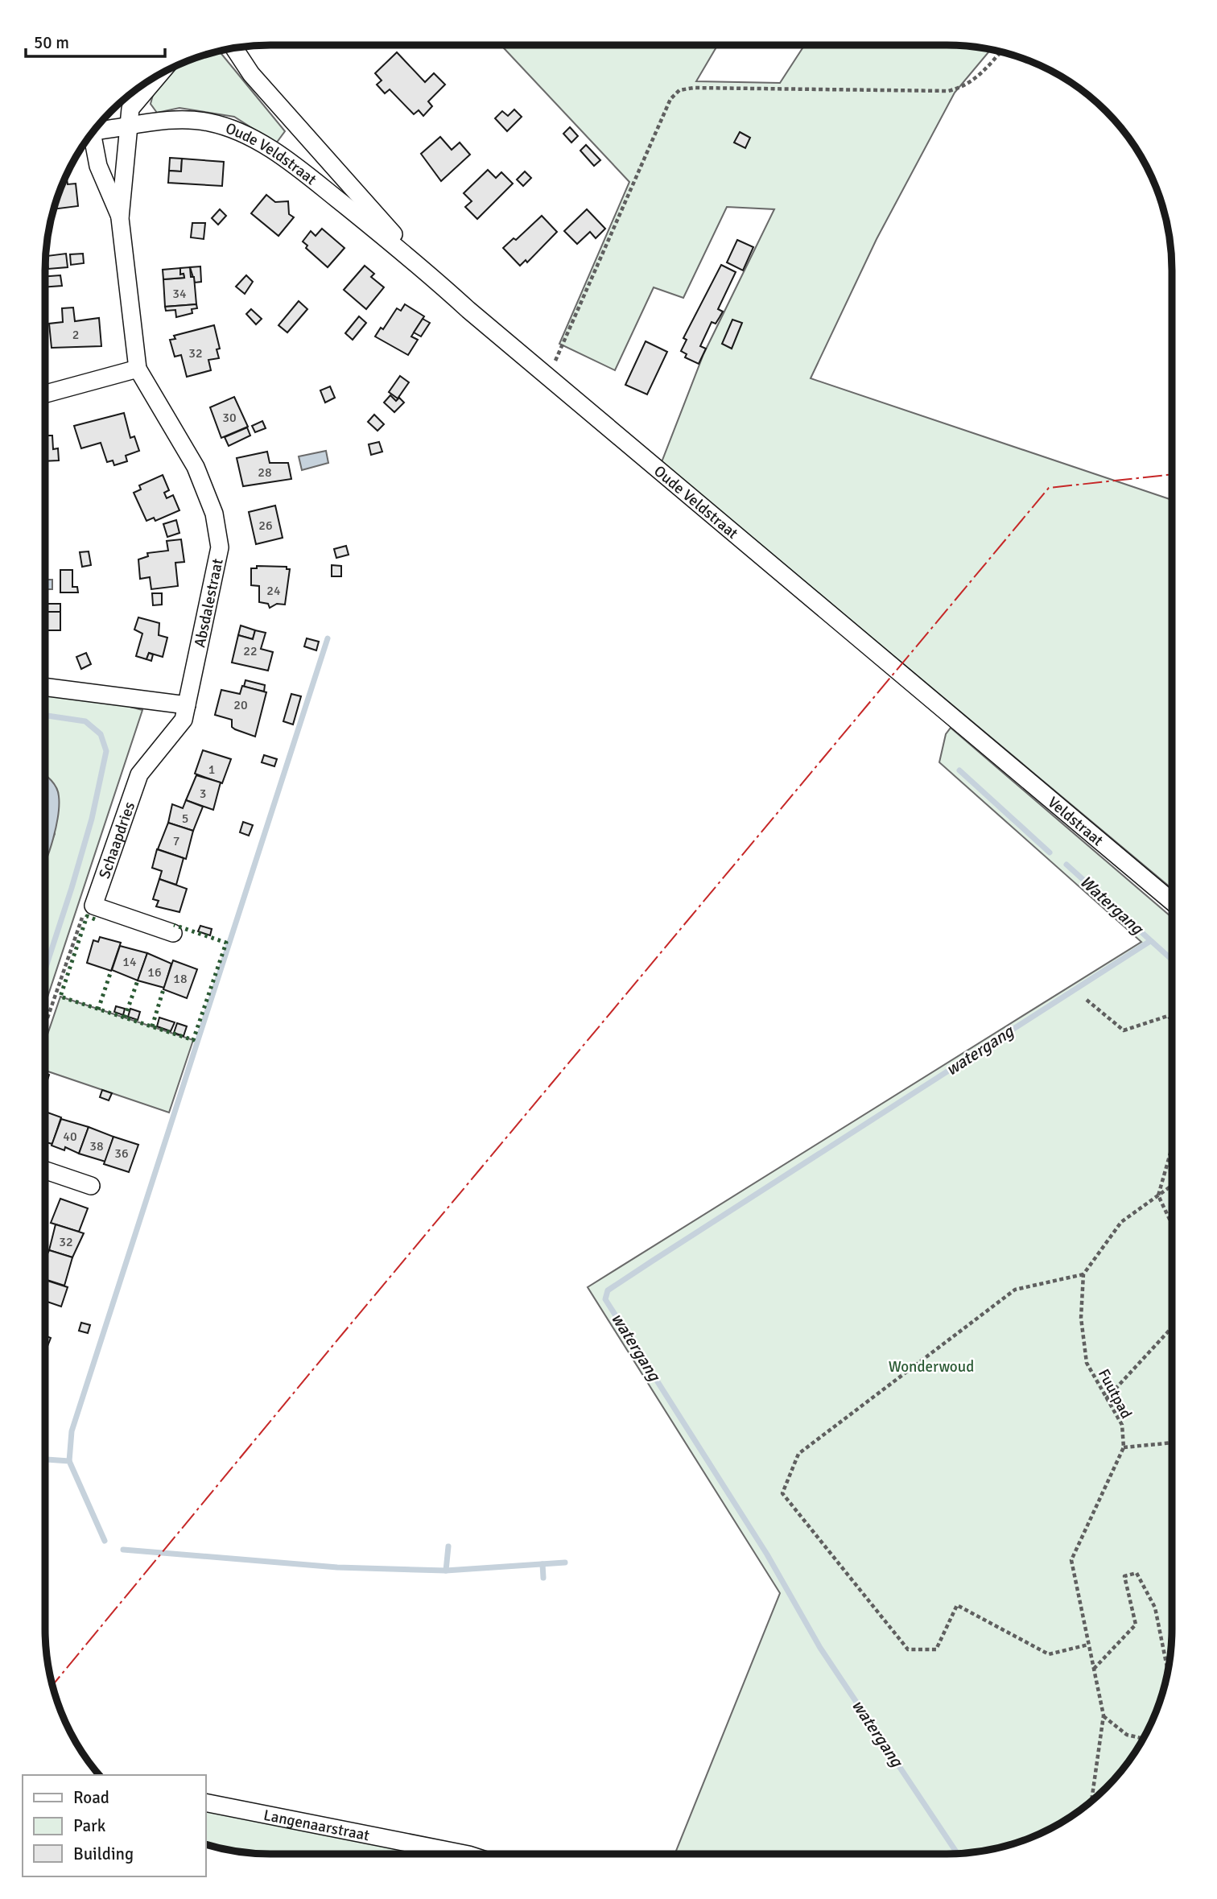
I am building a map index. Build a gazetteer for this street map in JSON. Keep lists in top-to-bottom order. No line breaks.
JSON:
{"streets":{"street":["Oude Veldstraat","Absdalestraat","Veldstraat","Schaapdries","Langenaarstraat"],"path":["Fuutpad"]},"crossings":[["Oude Veldstraat","Absdalestraat"],["Oude Veldstraat","Veldstraat"],["Absdalestraat","Schaapdries"]],"water":["Watergang","watergang"],"parks":["Wonderwoud"],"house_numbers":["34","2","32","30","28","26","24","22","20","1","3","5","7","14","16","18","40","38","36","32"],"legend":["Road","Park","Building"],"scale_bar":"50 m"}
